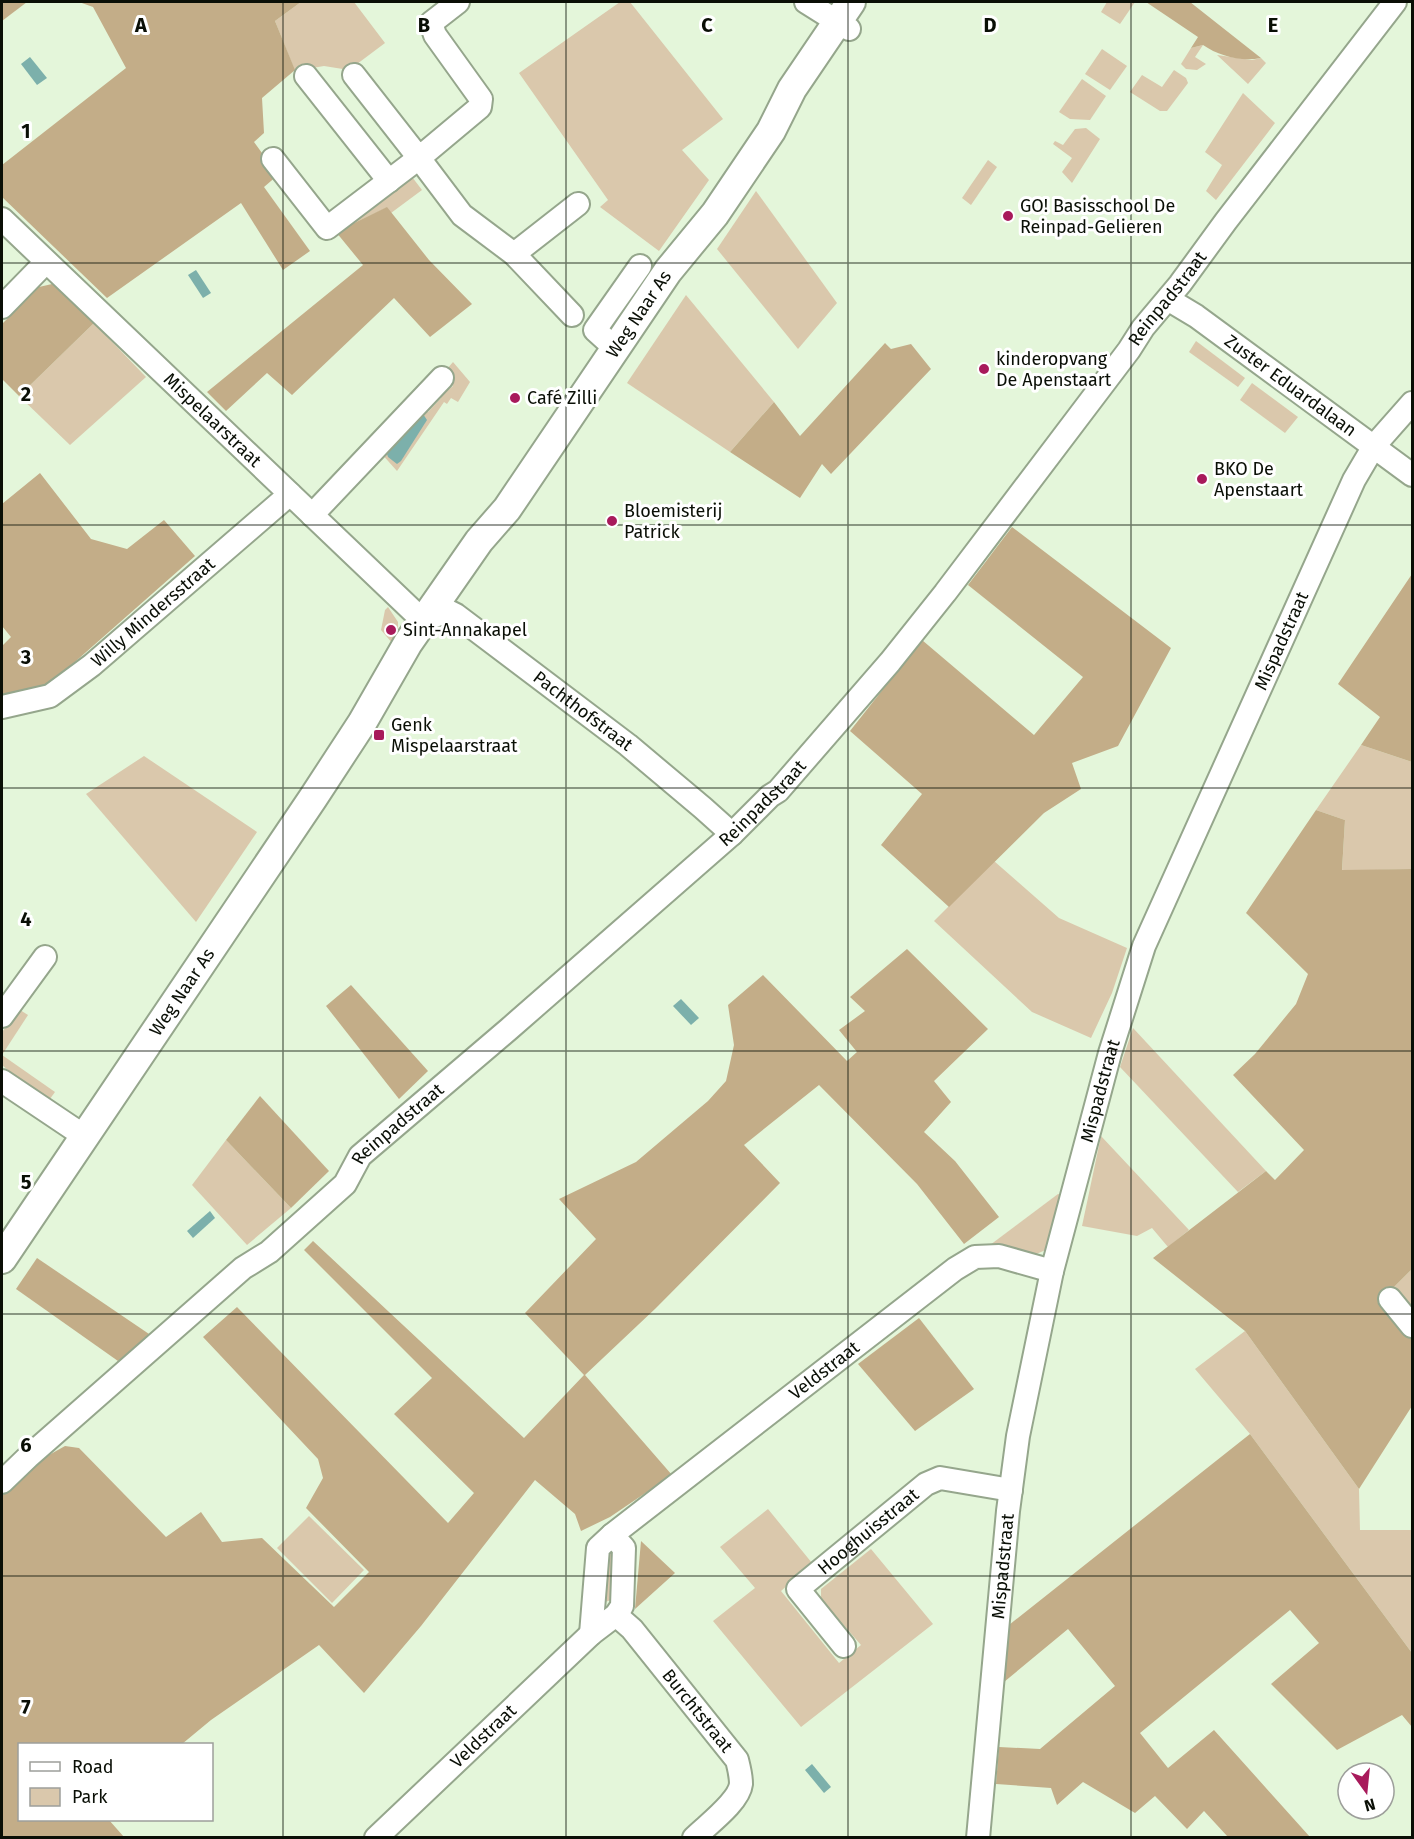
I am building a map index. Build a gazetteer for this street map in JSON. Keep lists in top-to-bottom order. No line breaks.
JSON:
{"streets":{"main road":["Weg Naar As"],"street":["Reinpadstraat","Zuster Eduardalaan","Mispelaarstraat","Willy Mindersstraat","Mispadstraat","Pachthofstraat","Veldstraat","Hooghuisstraat","Burchtstraat"]},"crossings":[["Reinpadstraat","Zuster Eduardalaan"],["Reinpadstraat","Pachthofstraat"],["Weg Naar As","Mispelaarstraat"],["Weg Naar As","Pachthofstraat"],["Zuster Eduardalaan","Mispadstraat"],["Mispelaarstraat","Willy Mindersstraat"],["Mispelaarstraat","Pachthofstraat"],["Mispadstraat","Veldstraat"],["Mispadstraat","Hooghuisstraat"],["Veldstraat","Burchtstraat"]],"places":{"other":["GO! Basisschool De Reinpad-Gelieren","kinderopvang De Apenstaart","Café Zilli","BKO De Apenstaart","Bloemisterij Patrick","Sint-Annakapel"],"transit":["Genk Mispelaarstraat"]},"legend":["Road","Park"],"north":"bottom","grid":{"columns":["A","B","C","D","E"],"rows":["1","2","3","4","5","6","7"]}}
